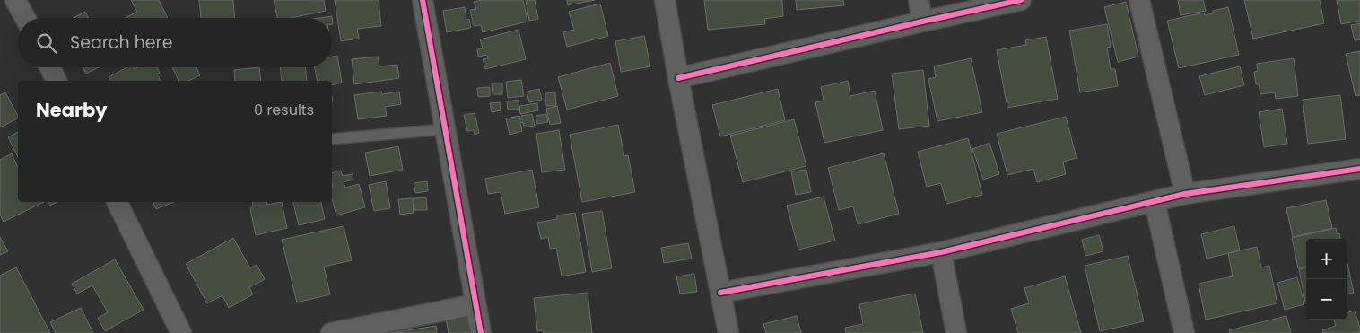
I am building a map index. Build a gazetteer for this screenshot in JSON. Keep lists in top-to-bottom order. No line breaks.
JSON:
{"page":{"search":"Search here","heading":["Nearby","0 results"],"map_buttons":["+","−"]}}
